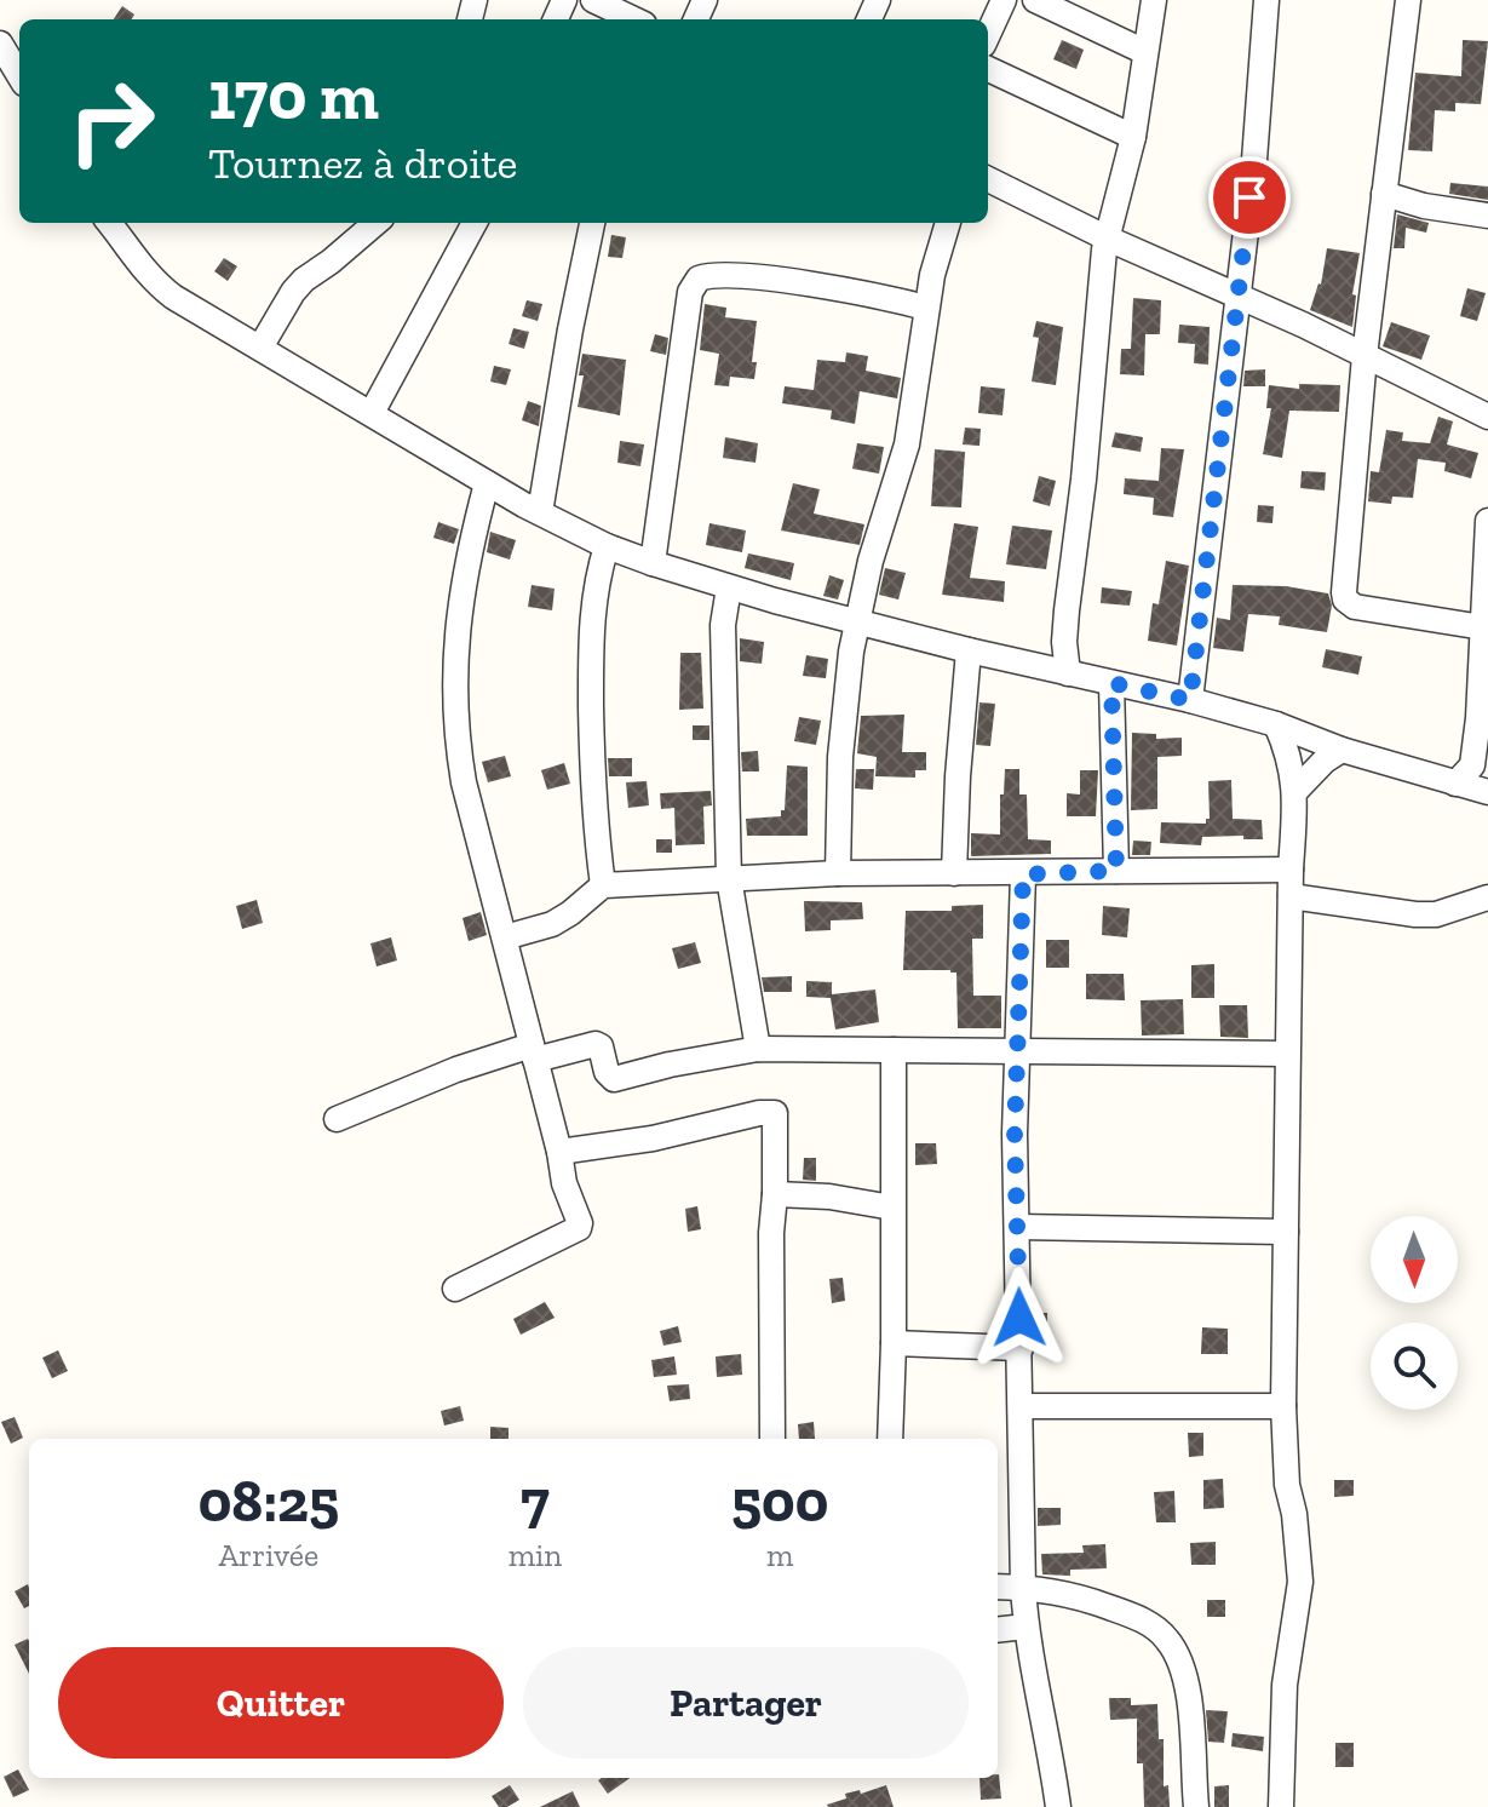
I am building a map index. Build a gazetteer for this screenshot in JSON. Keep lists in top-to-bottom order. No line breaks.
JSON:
{"north":"bottom","page":{"turn":["170 m","Tournez à droite"],"eta":["08:25","Arrivée","7","min","500","m"],"buttons":["Quitter","Partager"]}}
